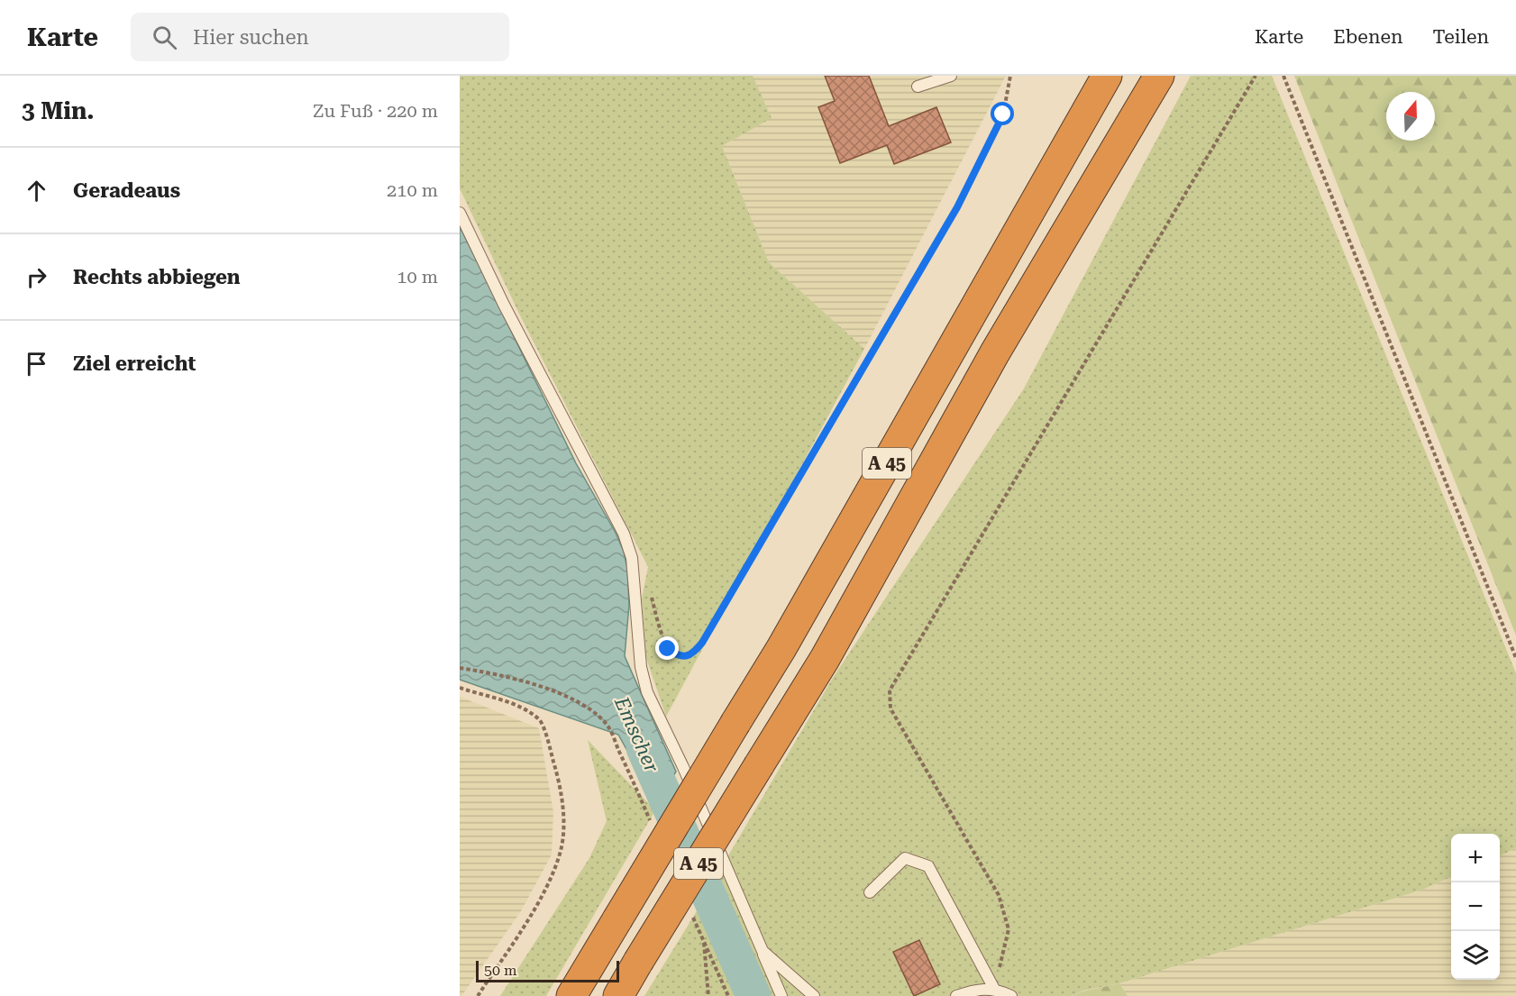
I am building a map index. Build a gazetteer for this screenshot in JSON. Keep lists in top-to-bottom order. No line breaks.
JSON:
{"streets":{"highway":["A 45"]},"water":["Emscher"],"scale_bar":"50 m","north":"top","page":{"header":"Karte","search":"Hier suchen","nav":["Karte","Ebenen","Teilen"],"heading":["3 Min.","Zu Fuß · 220 m"],"list":[["Geradeaus","210 m"],["Rechts abbiegen","10 m"],"Ziel erreicht"],"map_buttons":["+","−"],"scale":"50 m"}}
